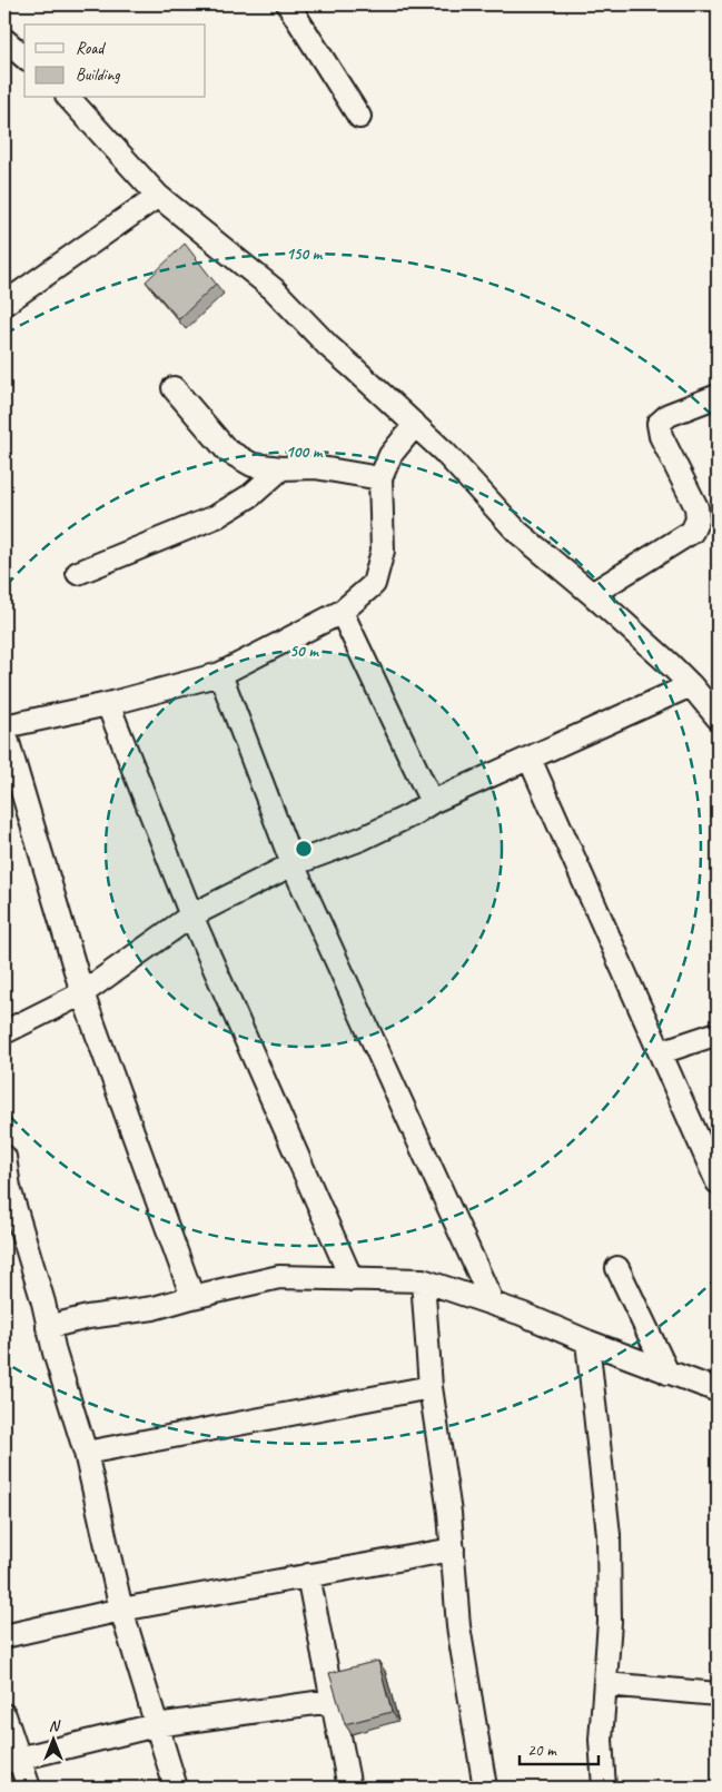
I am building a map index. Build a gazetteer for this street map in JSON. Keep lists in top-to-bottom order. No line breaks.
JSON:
{"legend":["Road","Building"],"scale_bar":"20 m","north":"top","rings":["150 m","100 m","50 m"]}
